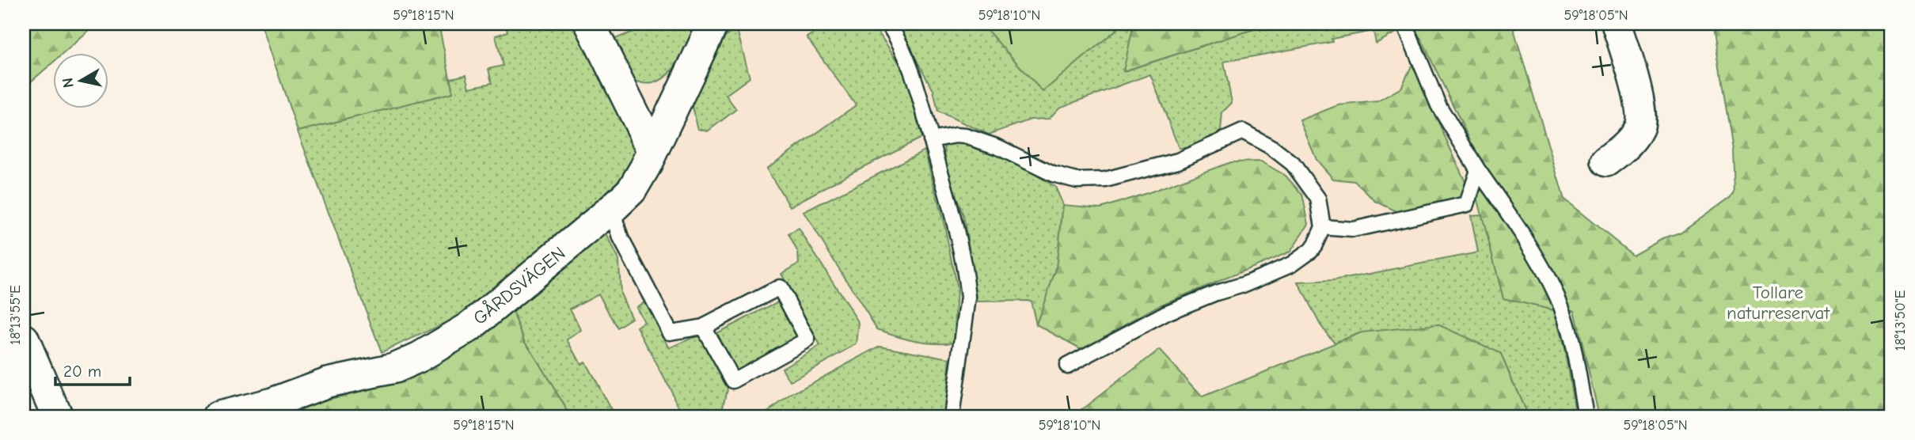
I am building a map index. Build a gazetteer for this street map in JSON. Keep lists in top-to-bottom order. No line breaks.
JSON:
{"streets":{"street":["GÅRDSVÄGEN"]},"parks":["Tollare naturreservat"],"scale_bar":"20 m","north":"left","coordinates":["59°18'15\"N","59°18'10\"N","59°18'05\"N","18°13'55\"E","18°13'50\"E"]}
